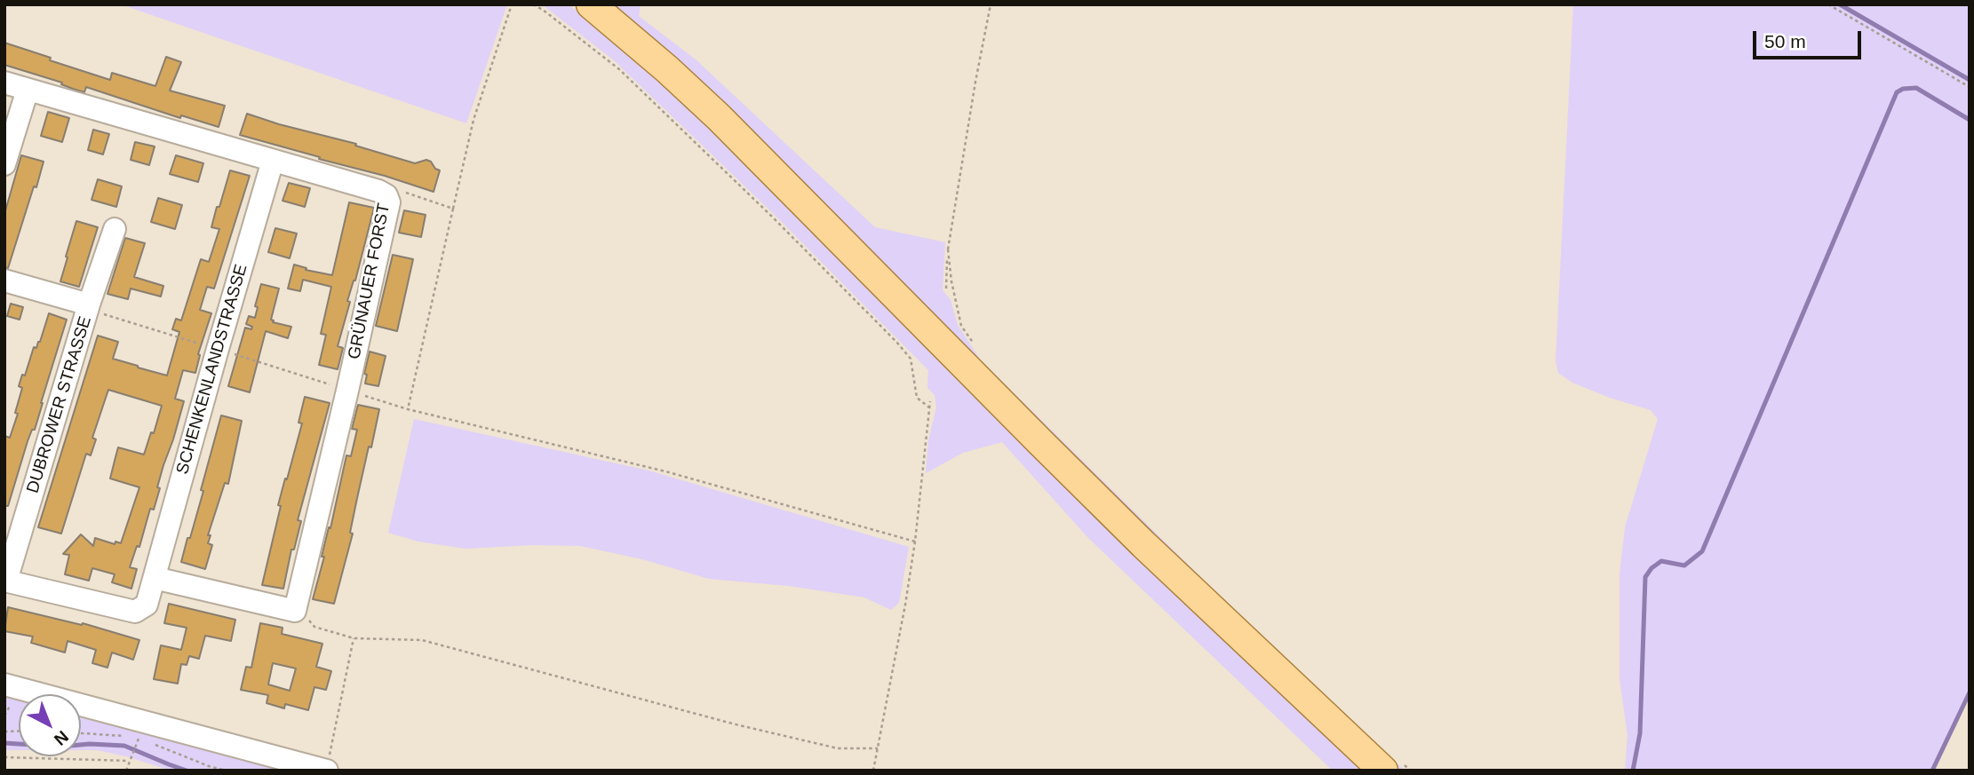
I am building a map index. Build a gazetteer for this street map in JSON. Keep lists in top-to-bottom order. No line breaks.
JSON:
{"streets":{"street":["GRÜNAUER FORST","SCHENKENLANDSTRASSE","DUBROWER STRASSE"]},"crossings":[["GRÜNAUER FORST","SCHENKENLANDSTRASSE"],["SCHENKENLANDSTRASSE","DUBROWER STRASSE"]],"scale_bar":"50 m","north":"bottom right"}
